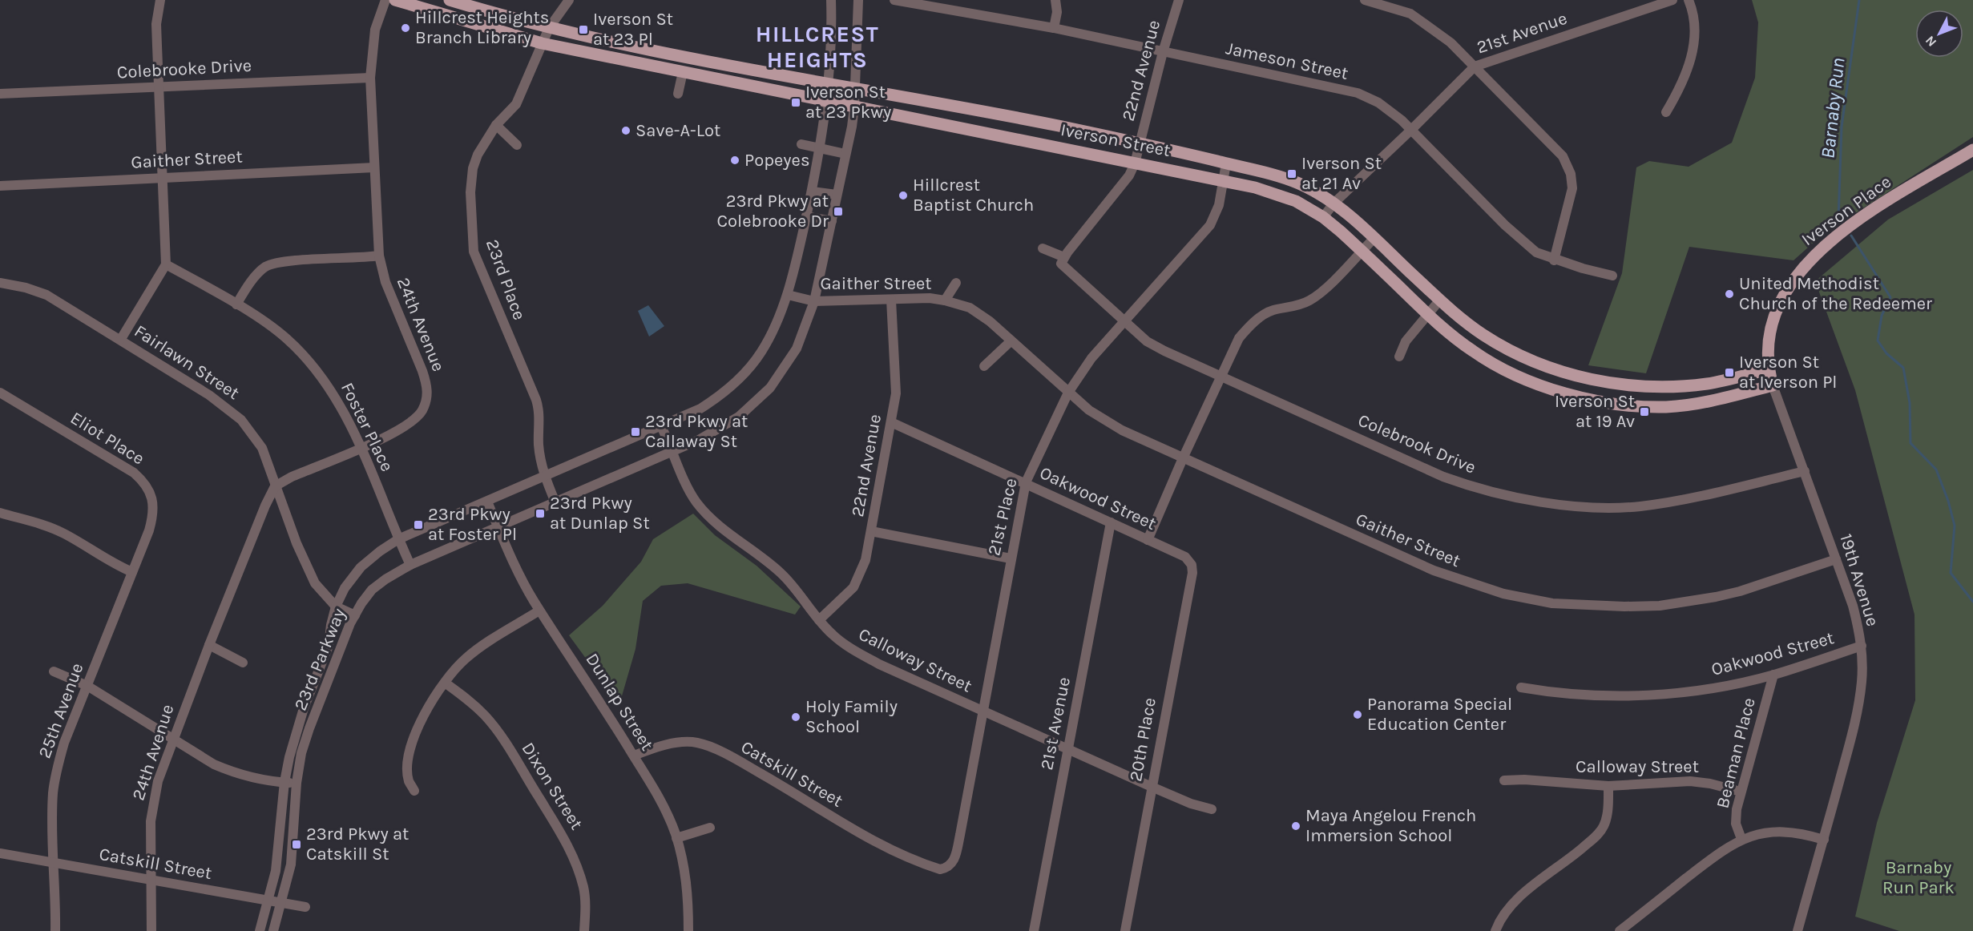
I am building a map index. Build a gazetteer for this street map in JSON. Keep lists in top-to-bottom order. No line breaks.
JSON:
{"streets":{"main road":["Iverson Street","Iverson Place"],"street":["21st Avenue","Jameson Street","Colebrooke Drive","22nd Avenue","Gaither Street","23rd Place","24th Avenue","Fairlawn Street","Foster Place","Eliot Place","Colebrook Drive","Oakwood Street","21st Place","19th Avenue","23rd Parkway","Calloway Street","Dunlap Street","25th Avenue","20th Place","Beaman Place","Catskill Street","Dixon Street"]},"crossings":[["21st Avenue","Jameson Street"],["21st Avenue","Iverson Street"],["21st Avenue","Oakwood Street"],["21st Avenue","Calloway Street"],["Jameson Street","22nd Avenue"],["Colebrooke Drive","24th Avenue"],["22nd Avenue","Iverson Street"],["22nd Avenue","Gaither Street"],["22nd Avenue","Colebrook Drive"],["22nd Avenue","Oakwood Street"],["22nd Avenue","Calloway Street"],["Iverson Street","Iverson Place"],["Iverson Street","23rd Place"],["Iverson Street","21st Place"],["Iverson Street","19th Avenue"],["Iverson Street","23rd Parkway"],["Gaither Street","24th Avenue"],["Gaither Street","21st Place"],["Gaither Street","19th Avenue"],["Gaither Street","23rd Parkway"],["Iverson Place","19th Avenue"],["23rd Place","23rd Parkway"],["24th Avenue","Fairlawn Street"],["24th Avenue","Foster Place"],["24th Avenue","Catskill Street"],["Fairlawn Street","23rd Parkway"],["Foster Place","23rd Parkway"],["Eliot Place","25th Avenue"],["Colebrook Drive","21st Place"],["Colebrook Drive","19th Avenue"],["Oakwood Street","21st Place"],["Oakwood Street","19th Avenue"],["Oakwood Street","20th Place"],["Oakwood Street","Beaman Place"],["21st Place","Calloway Street"],["21st Place","Catskill Street"],["23rd Parkway","Calloway Street"],["23rd Parkway","Dunlap Street"],["23rd Parkway","Catskill Street"],["Calloway Street","20th Place"],["Calloway Street","Beaman Place"],["Dunlap Street","Catskill Street"],["25th Avenue","Catskill Street"]],"districts":["HILLCREST HEIGHTS"],"water":["Barnaby Run"],"parks":["Barnaby Run Park"],"places":{"other":["Hillcrest Heights Branch Library","Save-A-Lot","Popeyes","Hillcrest Baptist Church","United Methodist Church of the Redeemer","Panorama Special Education Center","Holy Family School","Maya Angelou French Immersion School"],"transit":["Iverson St at 23 Pl","Iverson St at 23 Pkwy","Iverson St at 21 Av","23rd Pkwy at Colebrooke Dr","Iverson St at Iverson Pl","Iverson St at 19 Av","23rd Pkwy at Callaway St","23rd Pkwy at Dunlap St","23rd Pkwy at Foster Pl","23rd Pkwy at Catskill St"]},"north":"bottom left"}
